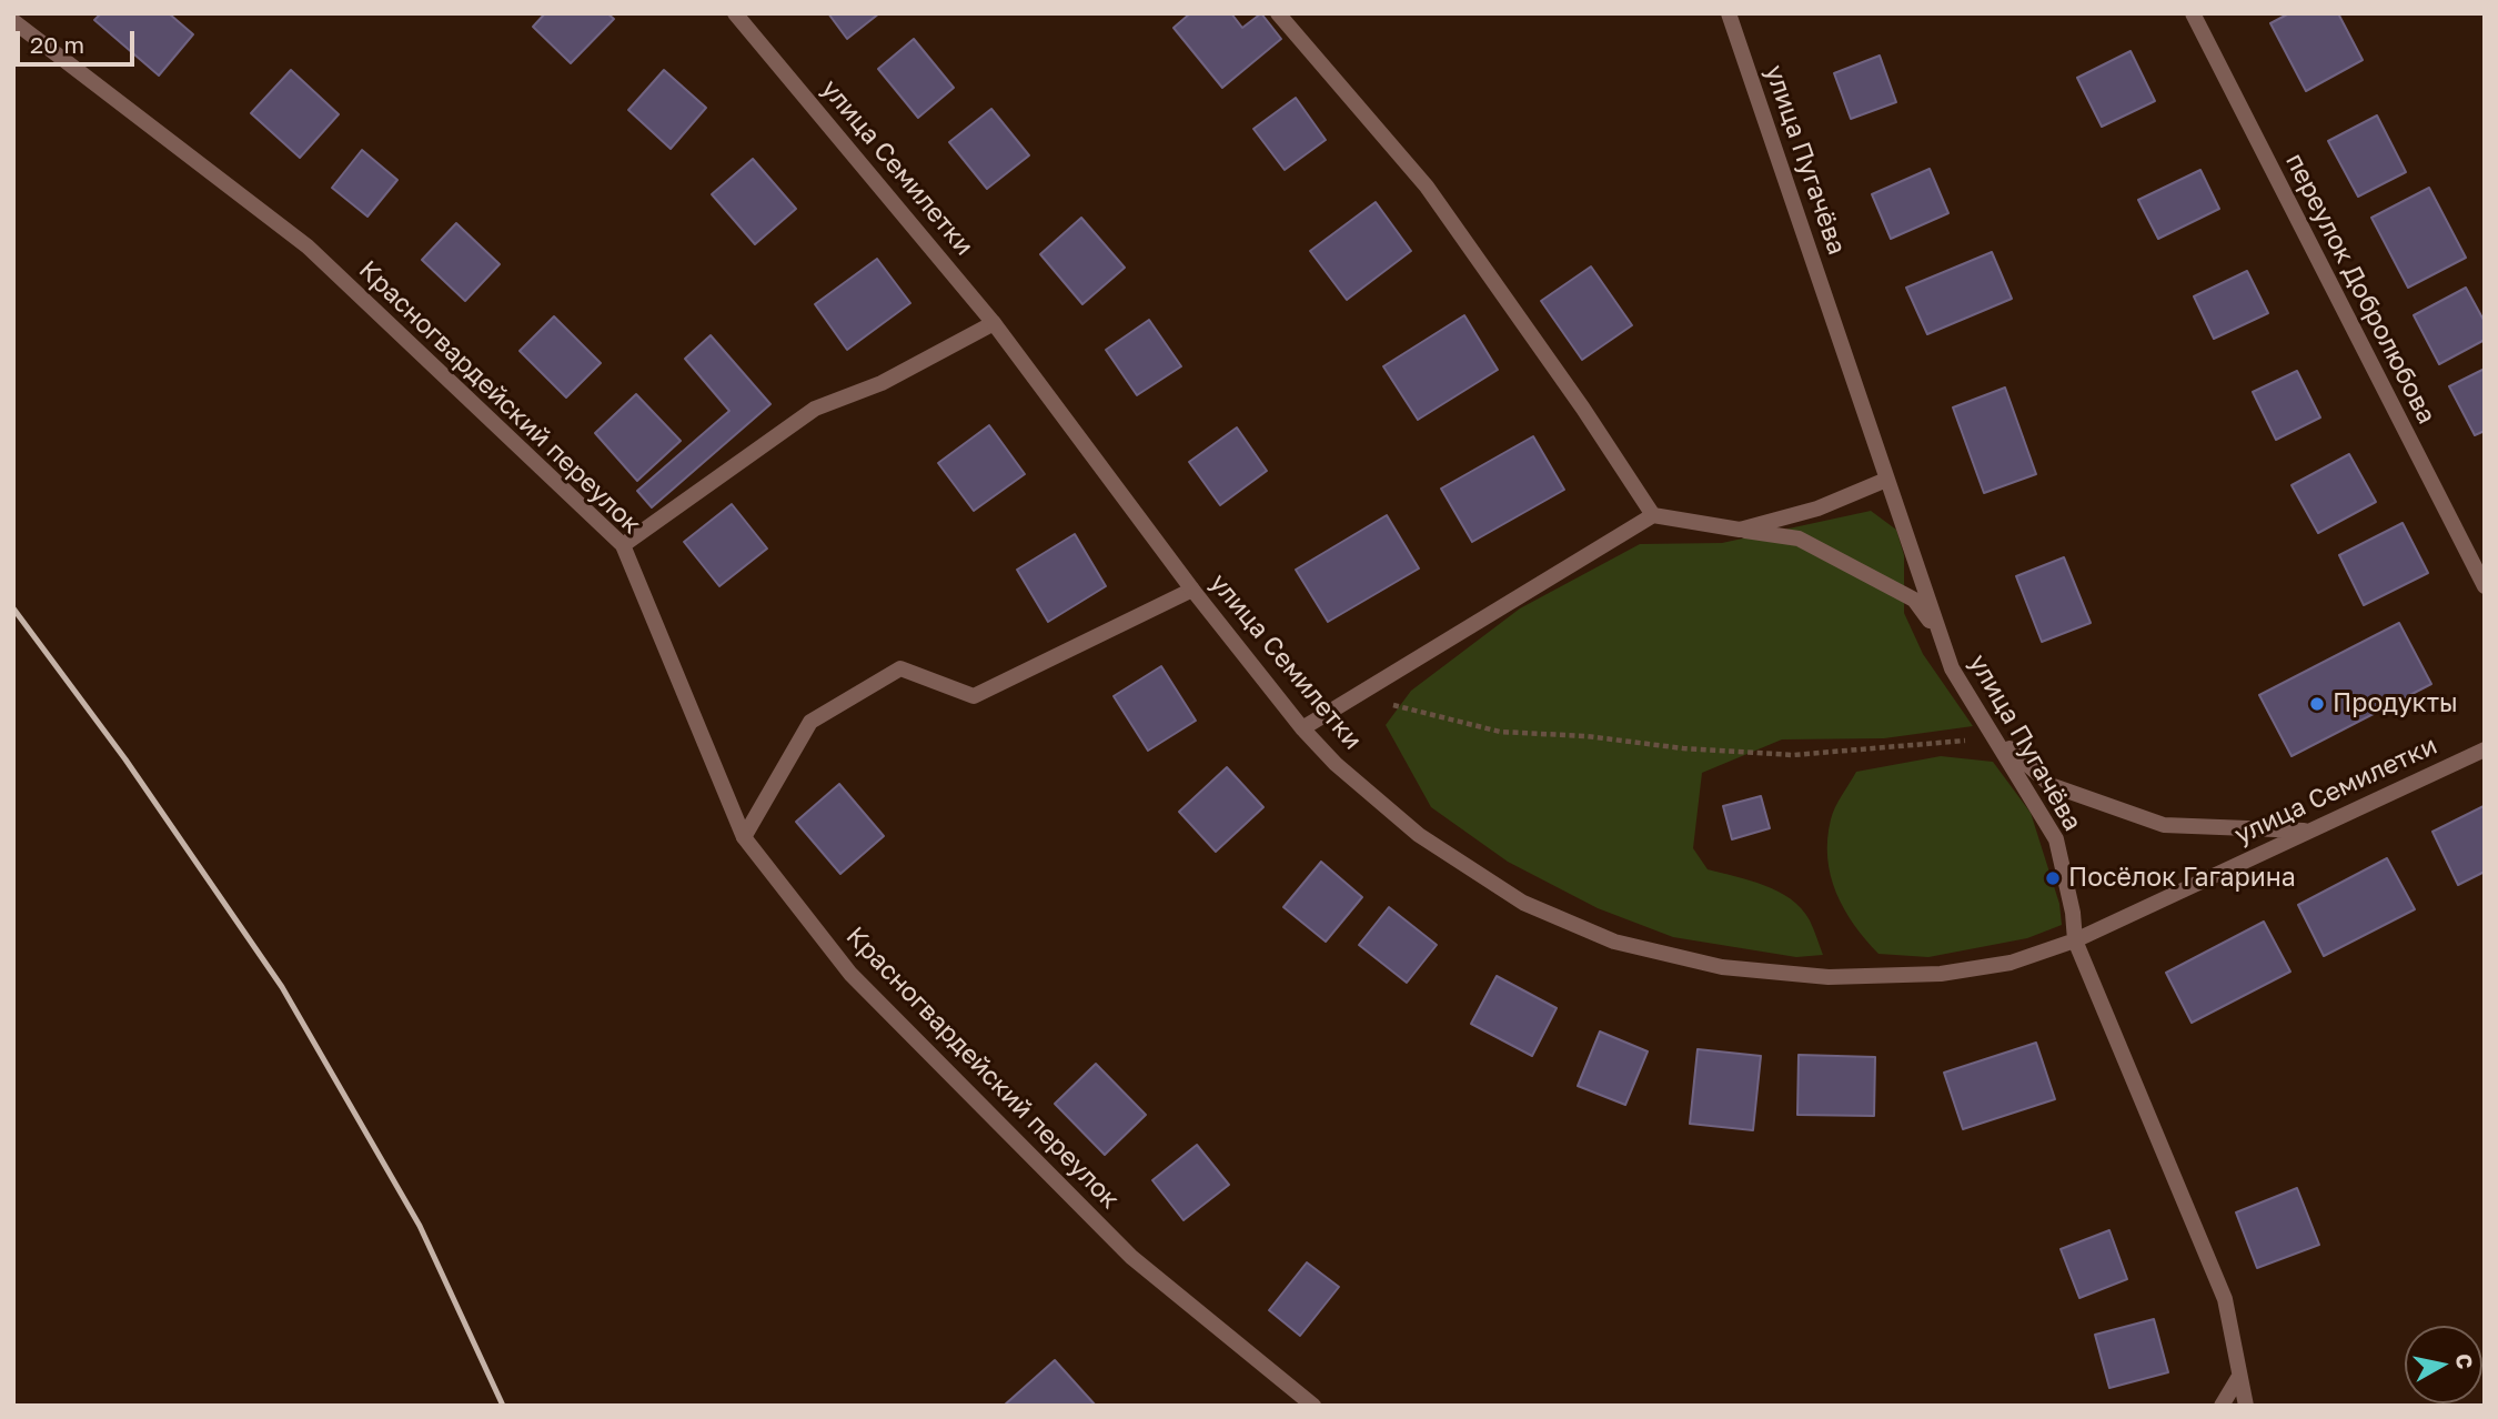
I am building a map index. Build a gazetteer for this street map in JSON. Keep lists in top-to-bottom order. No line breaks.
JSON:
{"streets":{"street":["улица Пугачёва","улица Семилетки","переулок Добролюбова","Красногвардейский переулок"]},"crossings":[["улица Пугачёва","улица Семилетки"]],"places":["Продукты","Посёлок Гагарина"],"scale_bar":"20 m","north":"right"}
